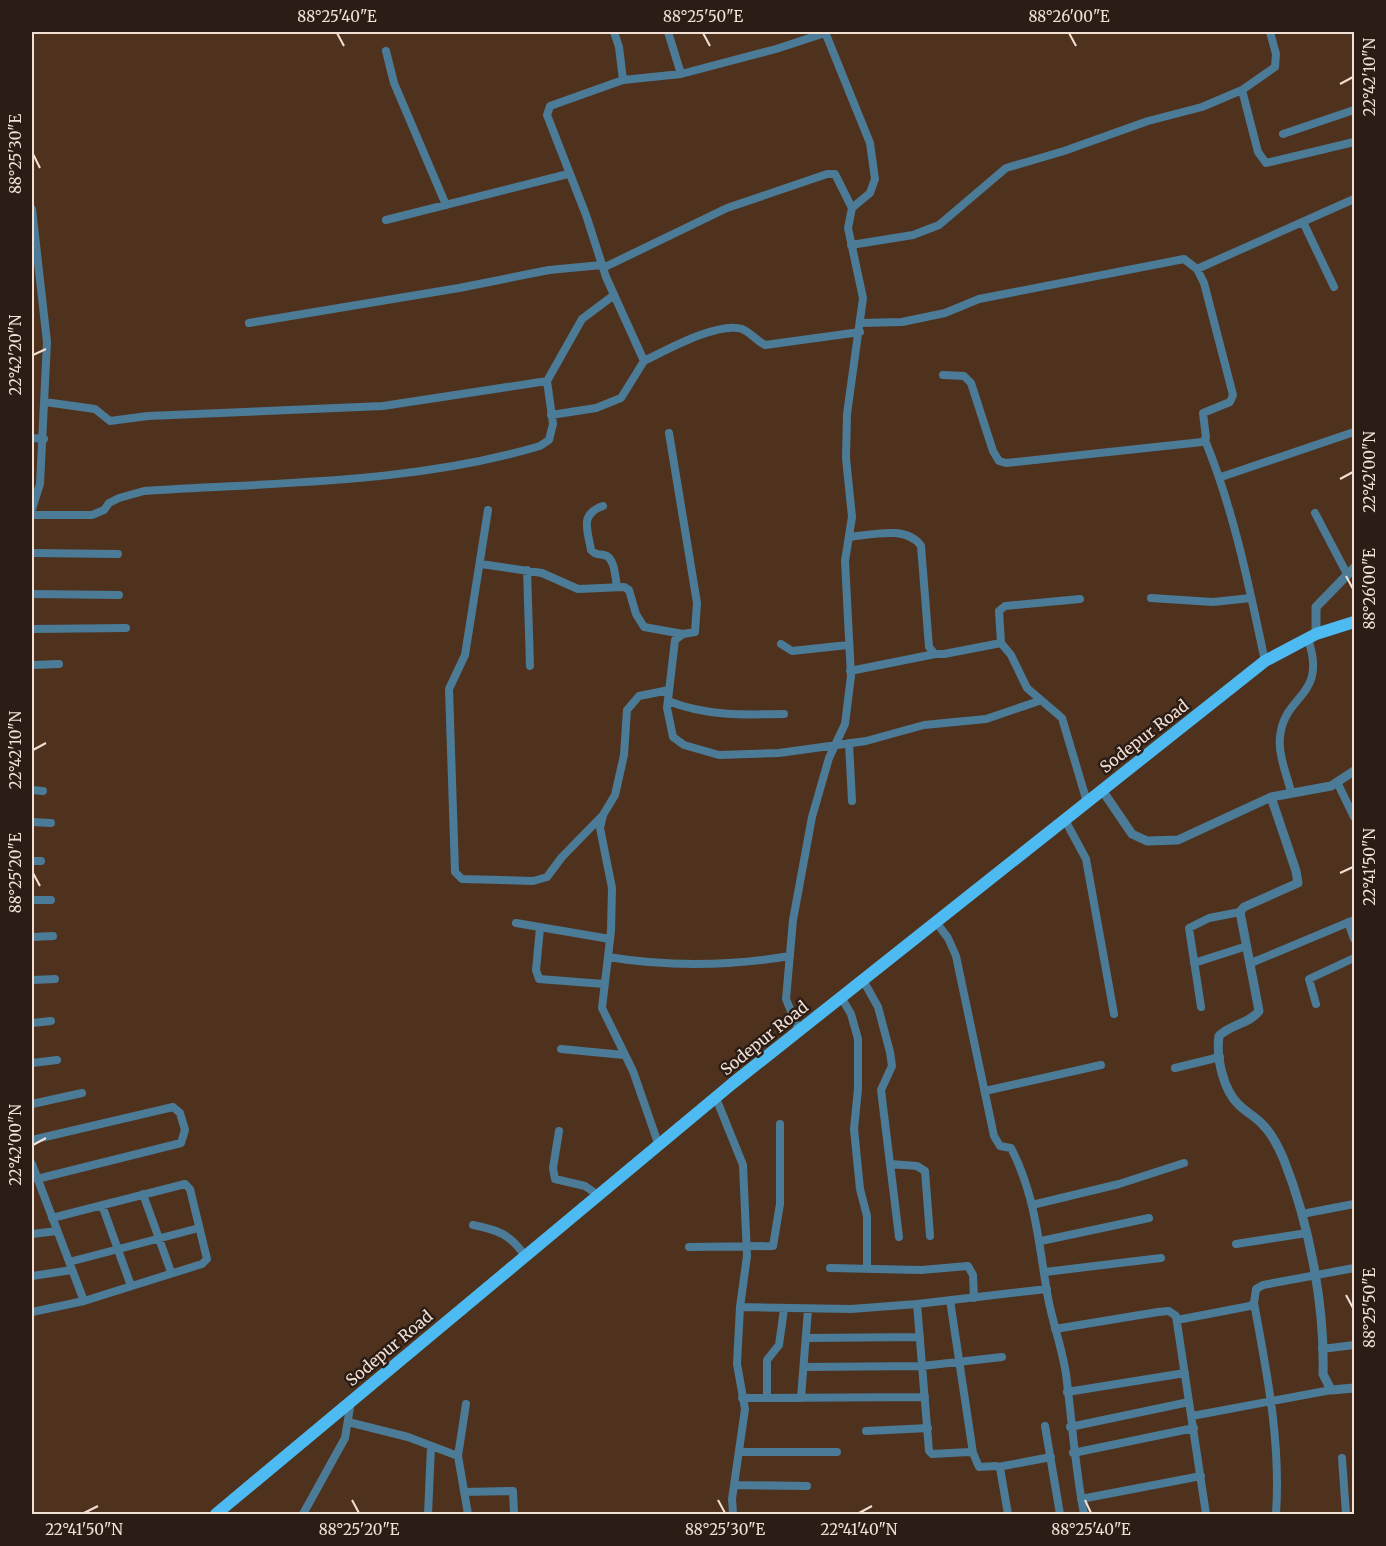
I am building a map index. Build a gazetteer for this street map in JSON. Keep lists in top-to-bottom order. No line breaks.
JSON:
{"streets":{"main road":["Sodepur Road"]},"coordinates":["88°25'40\"E","88°25'50\"E","88°26'00\"E","22°42'10\"N","88°25'30\"E","22°42'20\"N","22°42'00\"N","22°41'50\"N","88°25'20\"E","22°41'40\"N"]}
